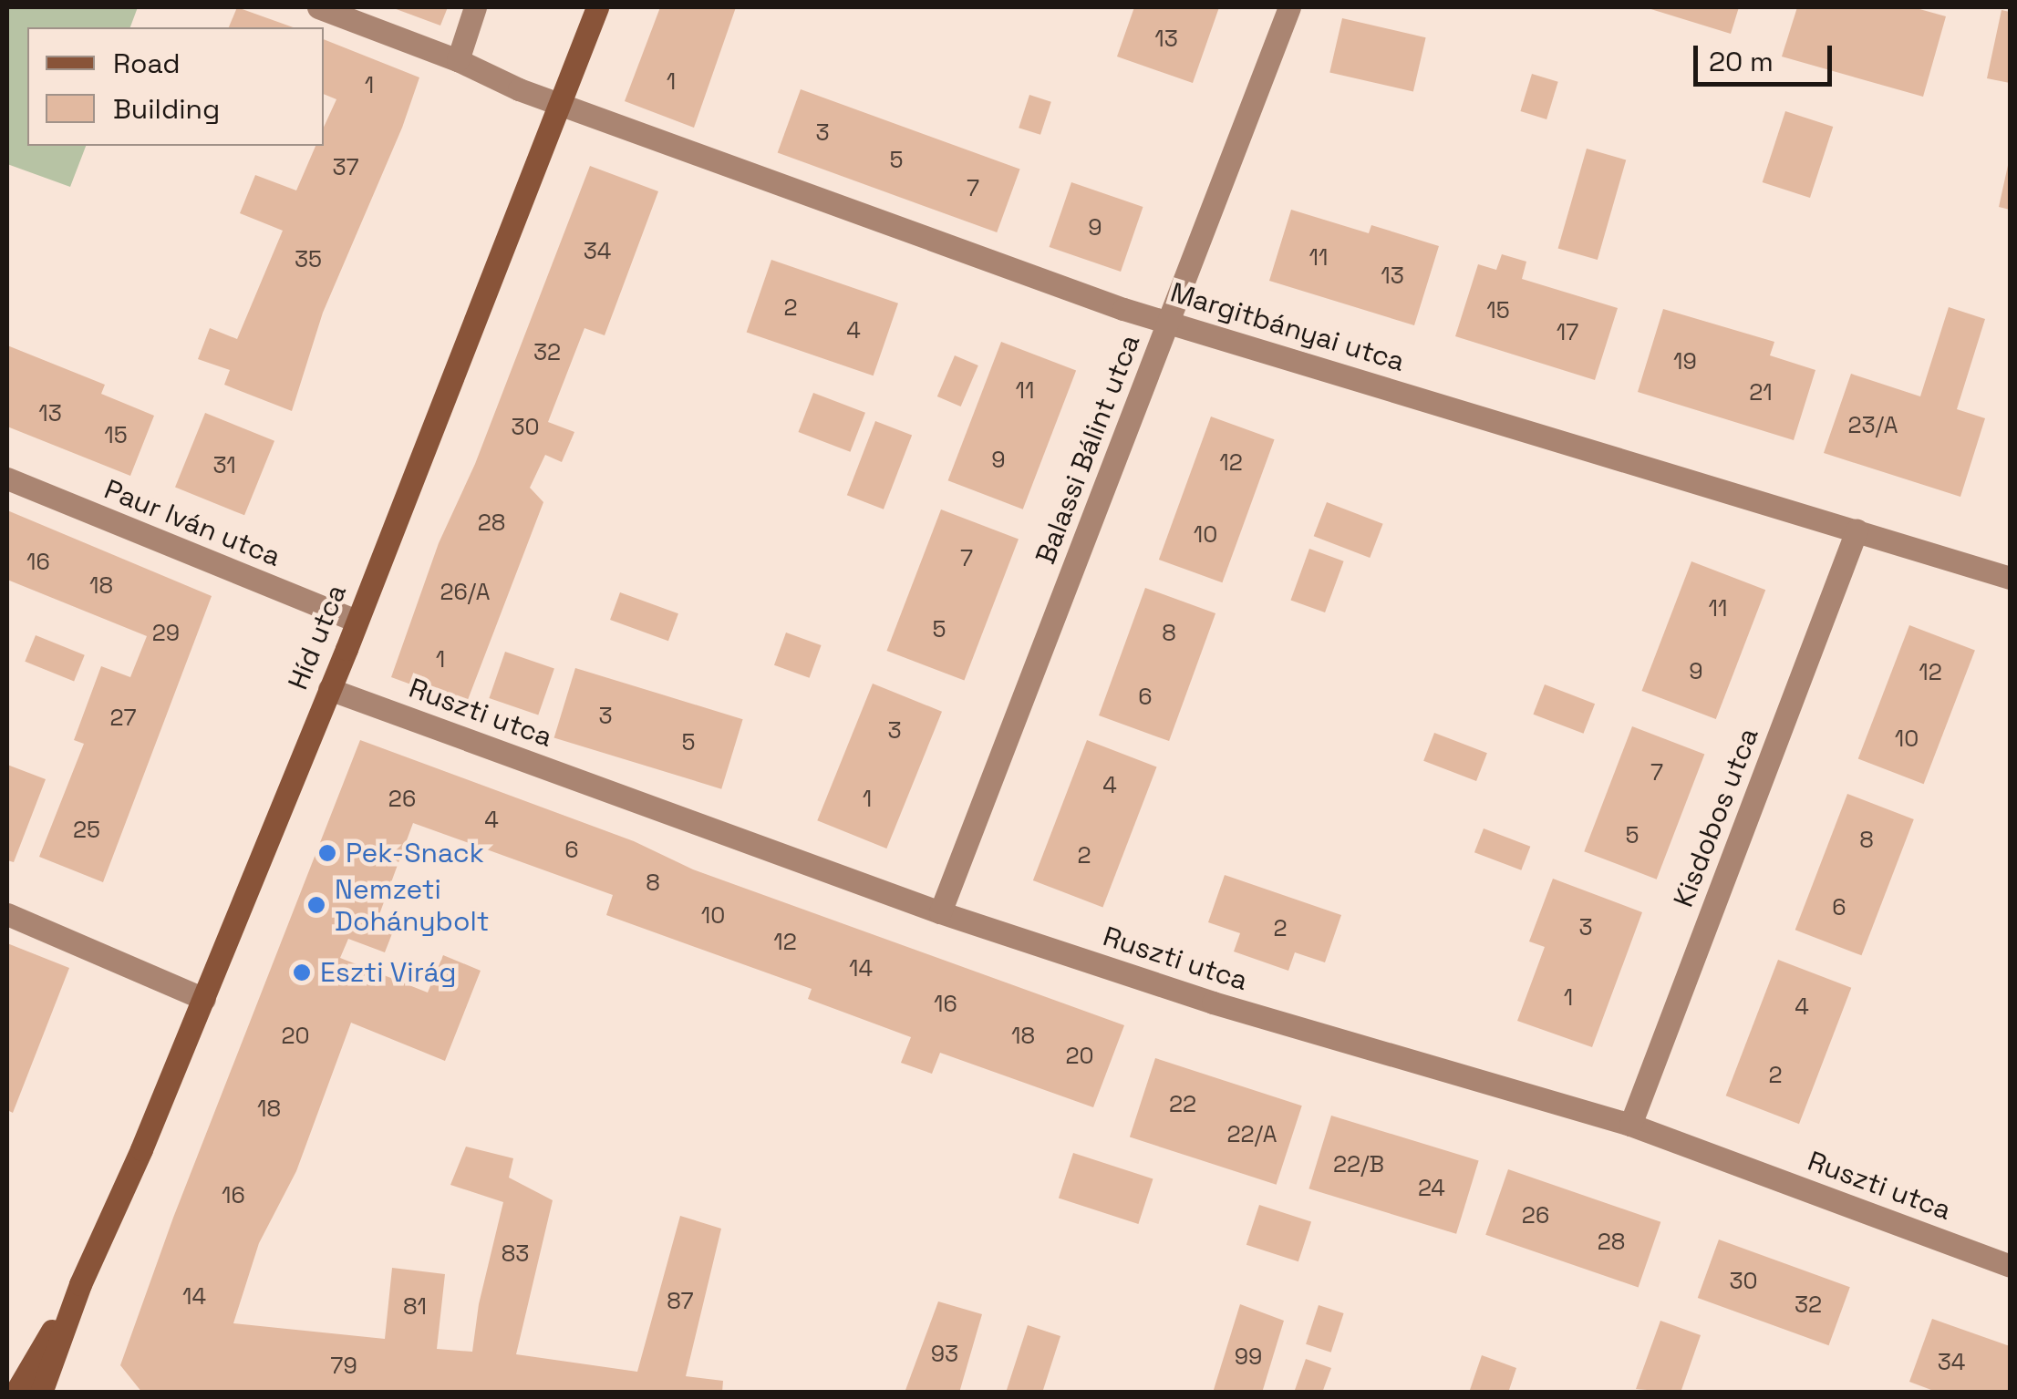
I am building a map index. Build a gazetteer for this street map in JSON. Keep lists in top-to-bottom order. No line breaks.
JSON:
{"streets":{"street":["Margitbányai utca","Balassi Bálint utca","Paur Iván utca","Híd utca","Ruszti utca","Kisdobos utca"]},"crossings":[["Margitbányai utca","Balassi Bálint utca"],["Margitbányai utca","Híd utca"],["Margitbányai utca","Kisdobos utca"],["Balassi Bálint utca","Ruszti utca"],["Paur Iván utca","Híd utca"],["Híd utca","Ruszti utca"],["Ruszti utca","Kisdobos utca"]],"places":["Pek-Snack","Nemzeti Dohánybolt","Eszti Virág"],"house_numbers":["13","1","1","3","5","37","7","9","34","11","35","13","2","15","4","17","32","19","11","21","13","23/A","30","15","9","12","31","28","10","7","16","18","26/A","11","5","29","8","1","9","12","6","3","27","3","10","5","7","4","26","1","4","25","5","8","6","2","8","6","10","3","2","12","14","1","16","4","20","18","20","2","22","18","22/A","22/B","24","16","26","28","83","30","14","87","32","81","93","99","34","79"],"legend":["Road","Building"],"scale_bar":"20 m"}
